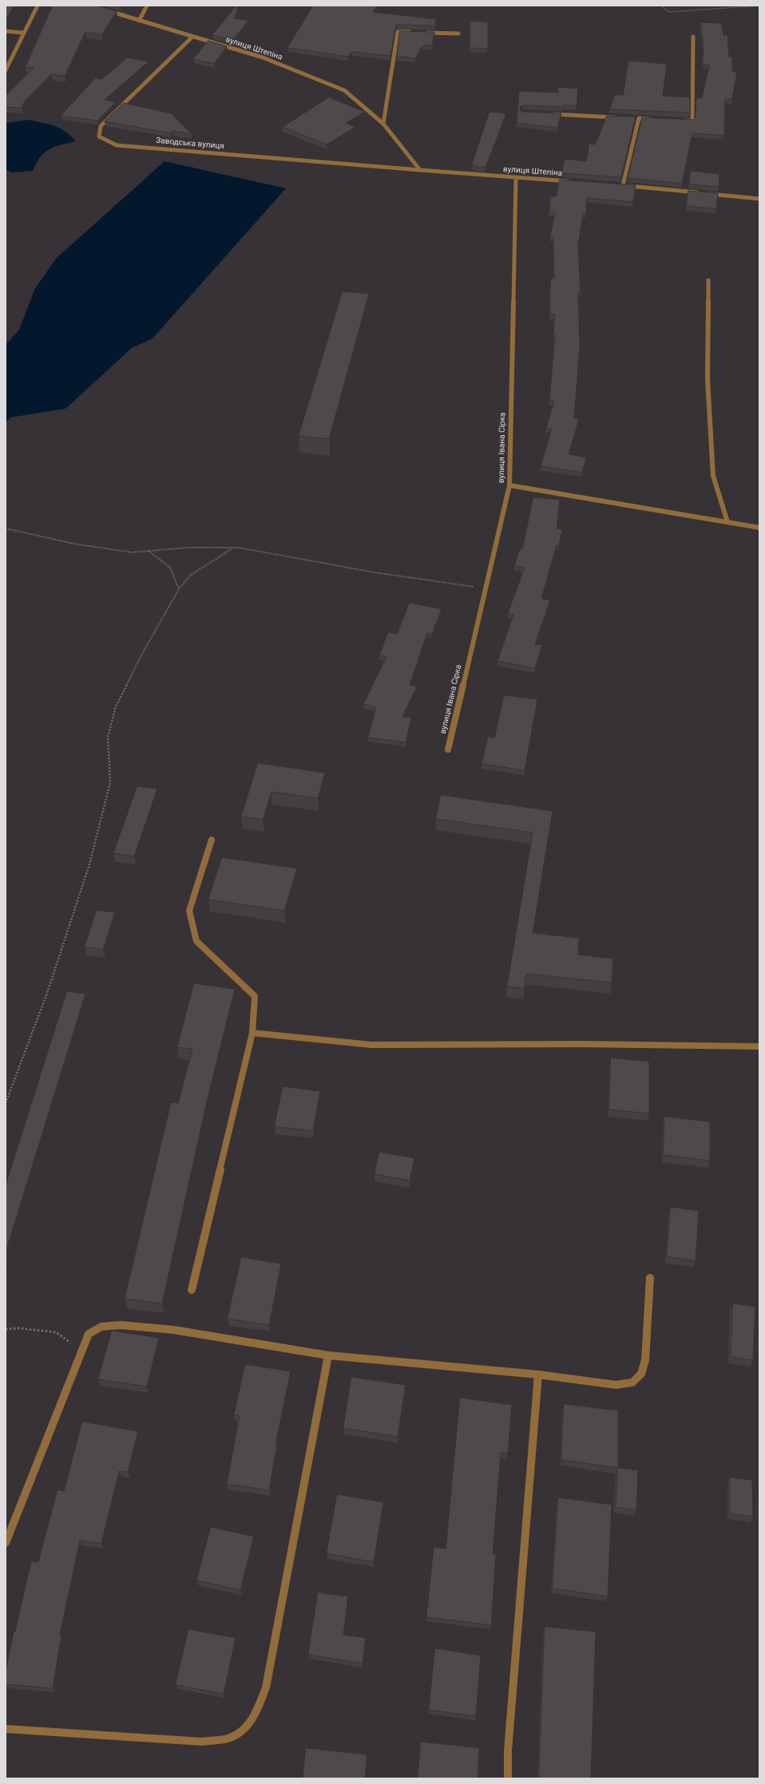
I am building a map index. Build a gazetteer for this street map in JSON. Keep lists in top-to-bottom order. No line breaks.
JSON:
{"streets":{"street":["вулиця Штепіна","Заводська вулиця","вулиця Івана Сірка"]},"crossings":[["вулиця Штепіна","Заводська вулиця"],["вулиця Штепіна","вулиця Івана Сірка"]]}
